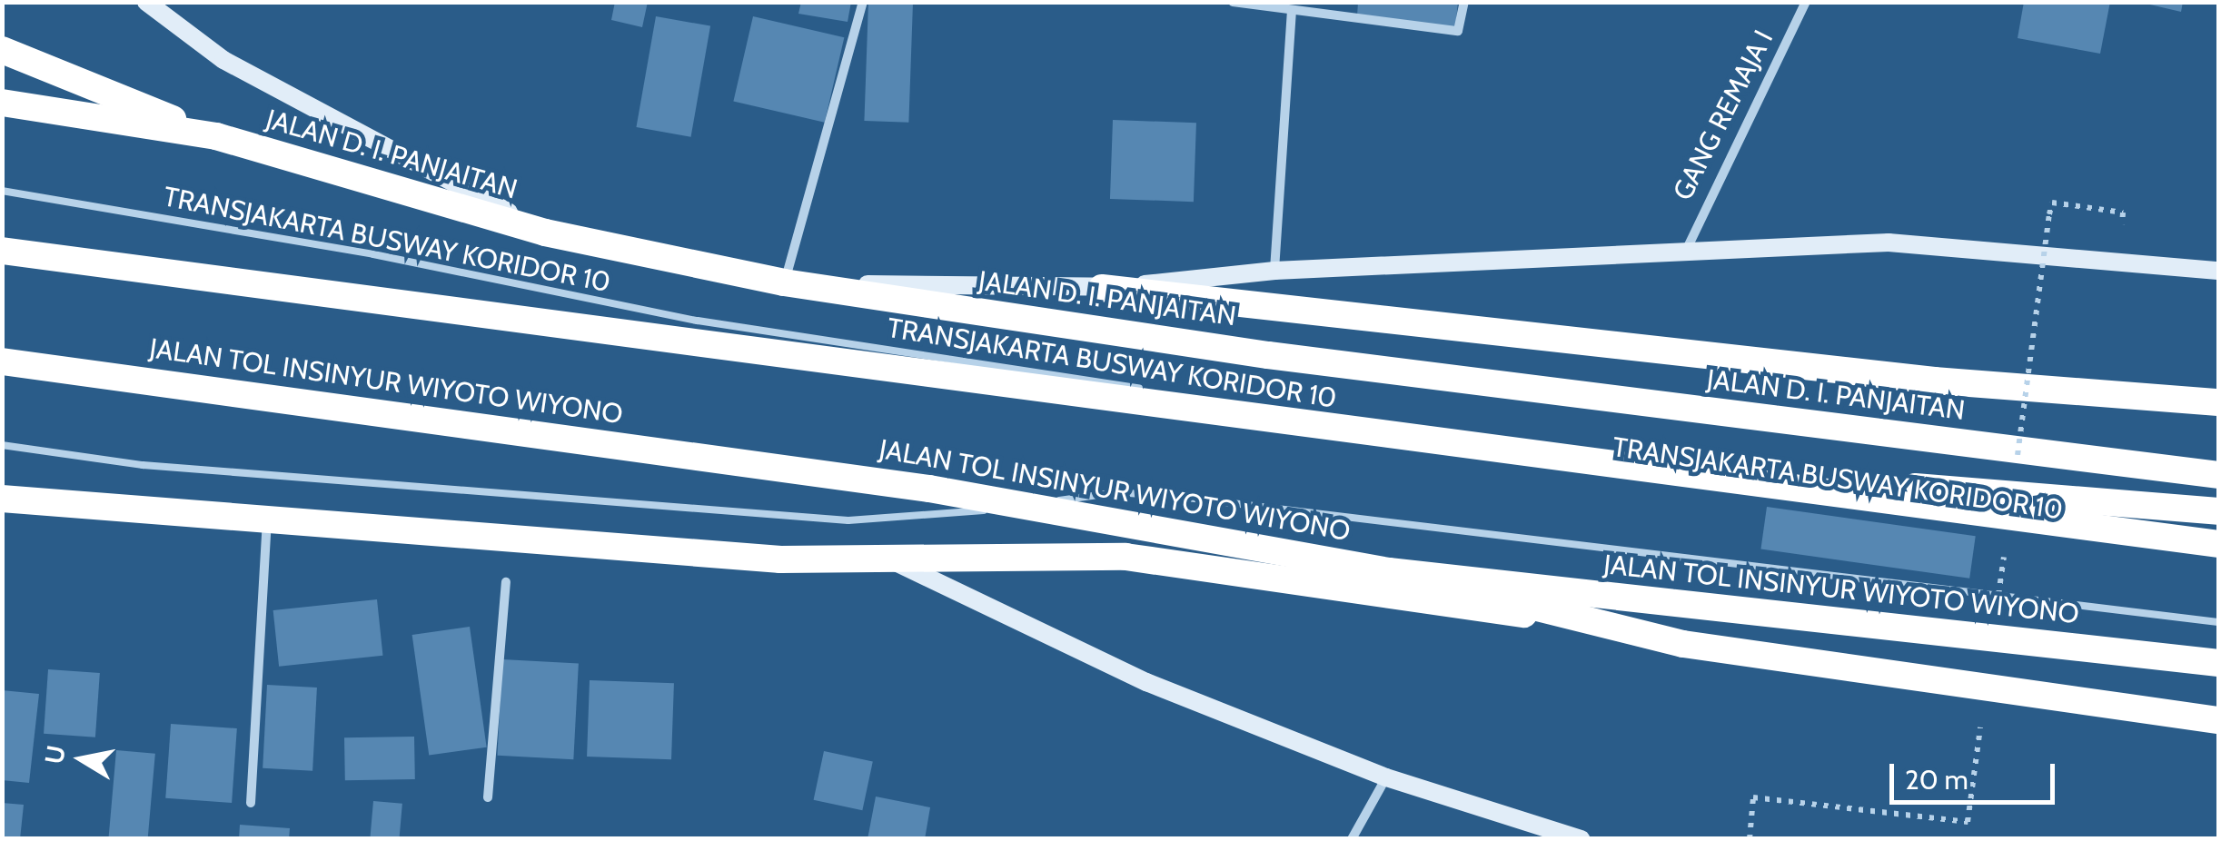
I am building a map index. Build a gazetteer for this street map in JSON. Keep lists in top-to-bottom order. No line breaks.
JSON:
{"streets":{"highway":["JALAN D. I. PANJAITAN","JALAN TOL INSINYUR WIYOTO WIYONO"],"street":["GANG REMAJA I"],"lane":["TRANSJAKARTA BUSWAY KORIDOR 10"]},"scale_bar":"20 m","north":"left"}
